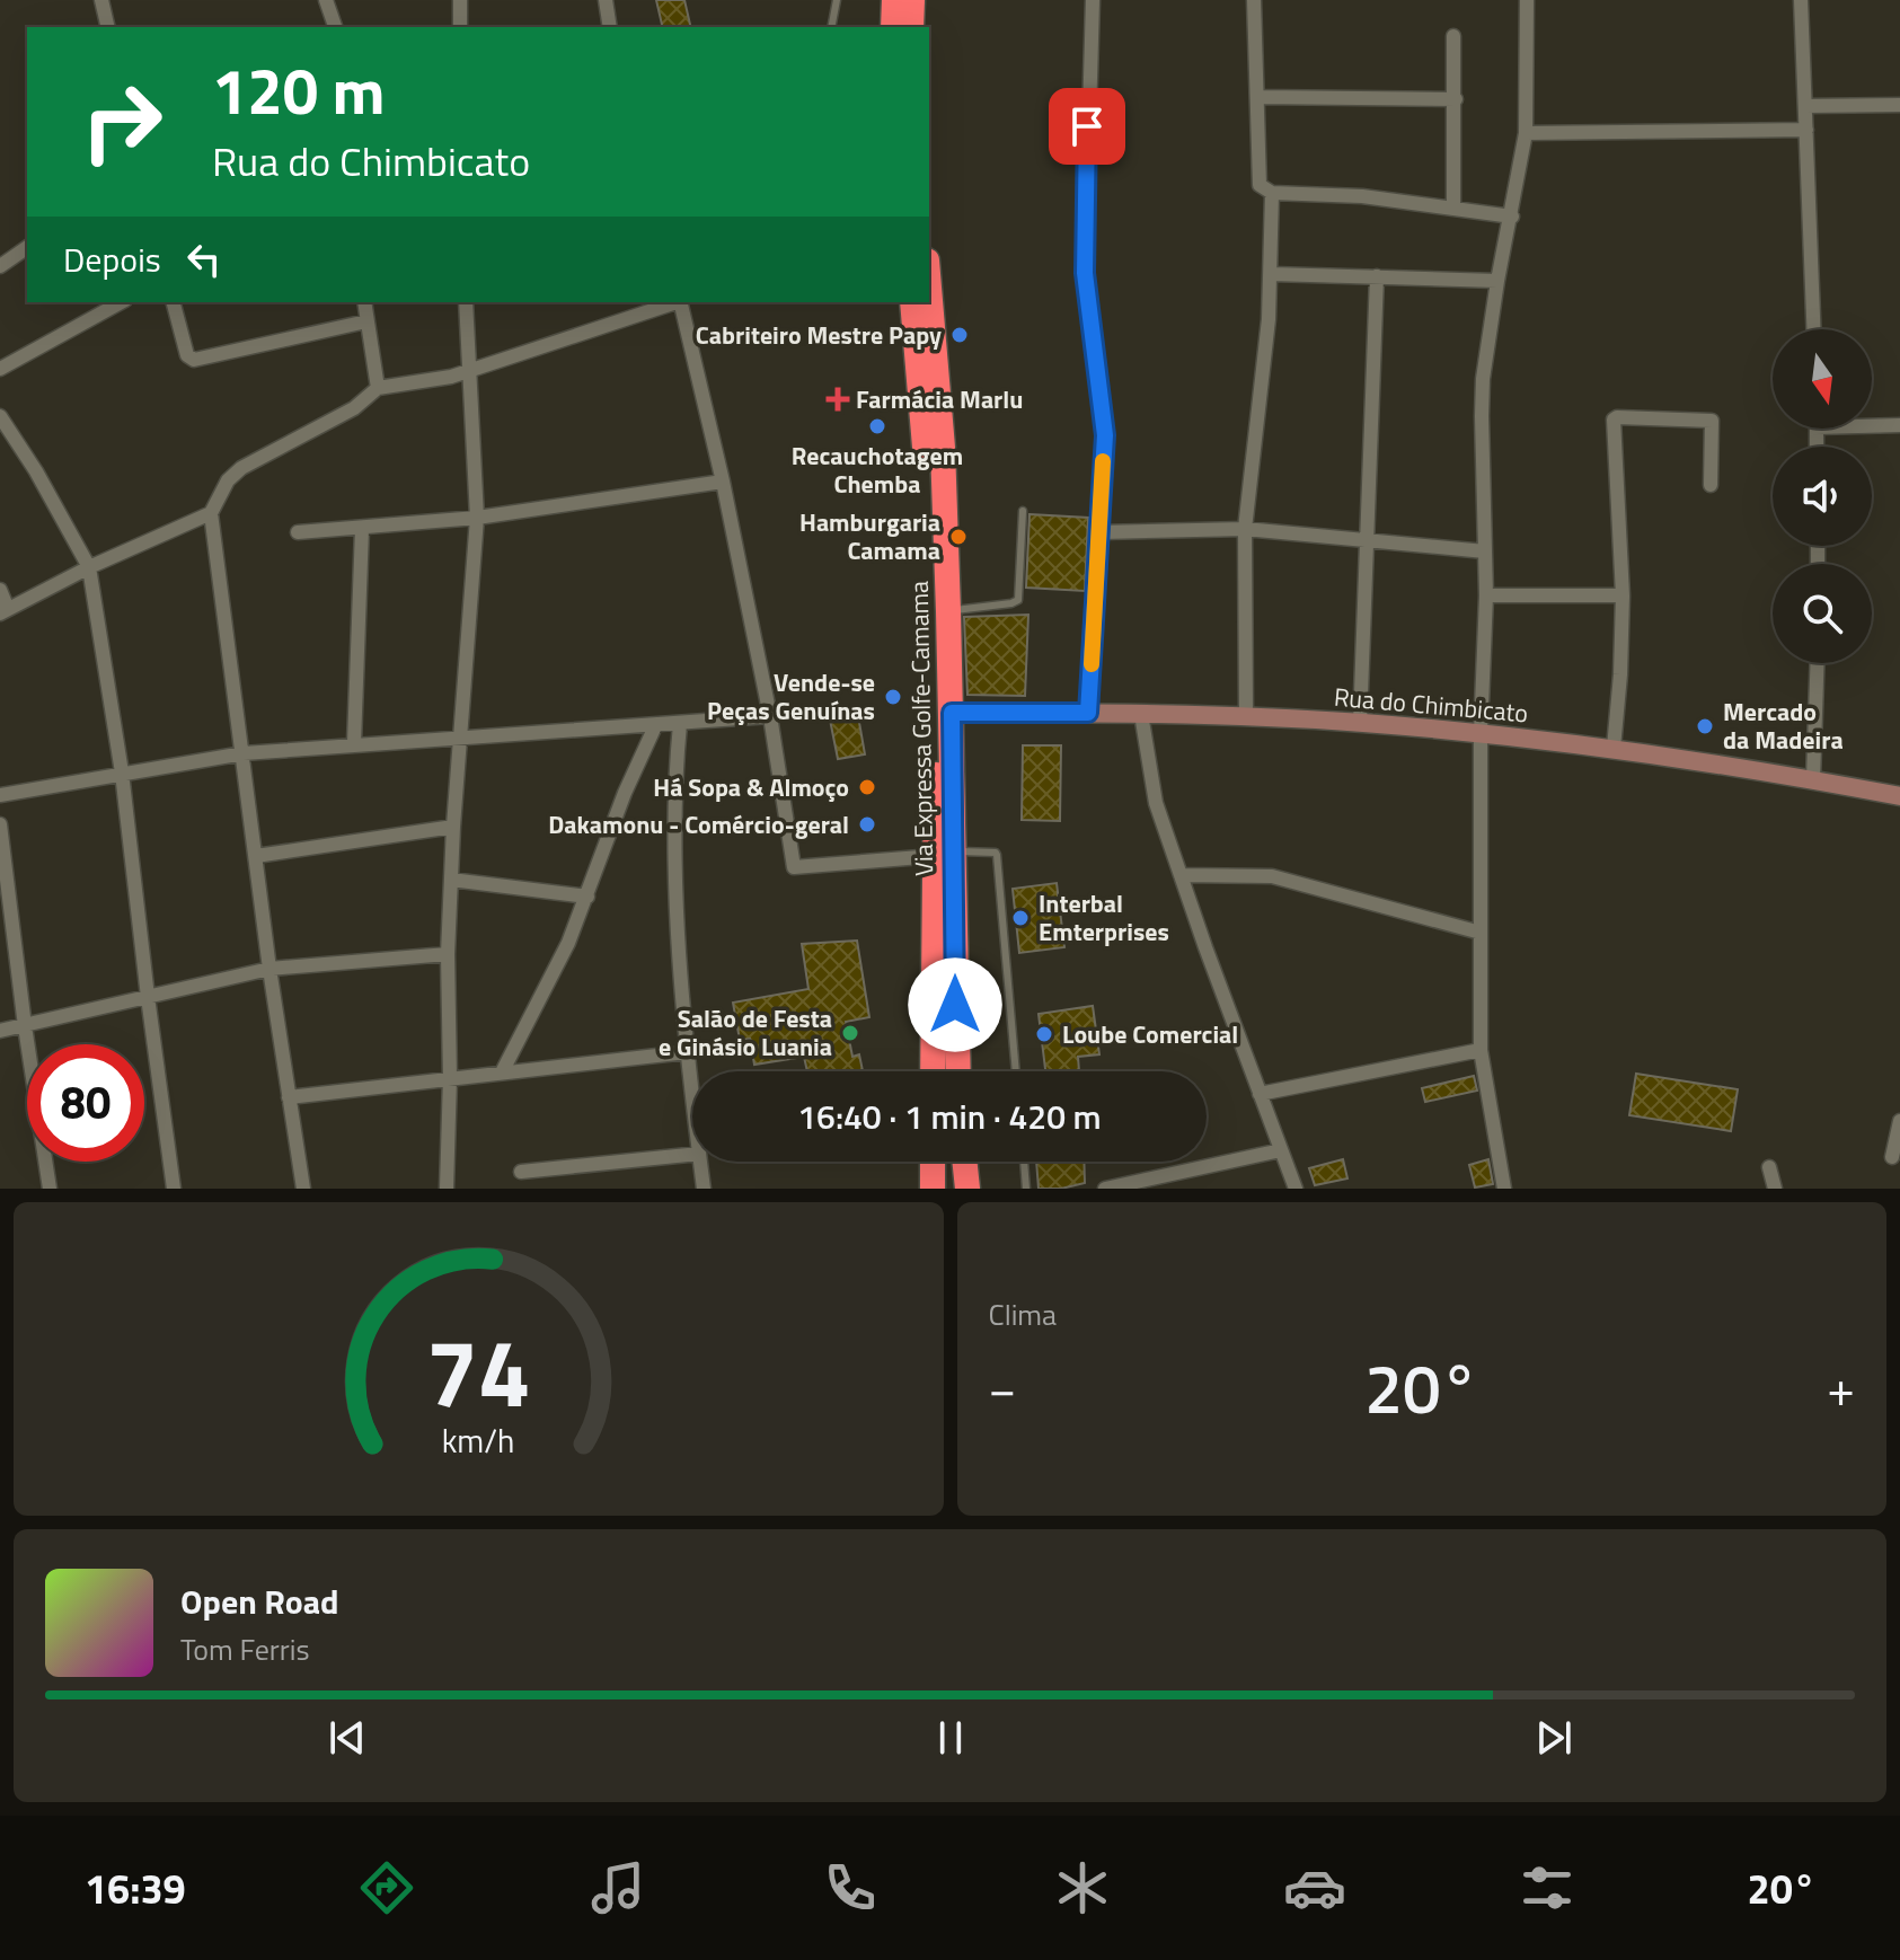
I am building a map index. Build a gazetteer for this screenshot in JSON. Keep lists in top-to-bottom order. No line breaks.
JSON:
{"streets":{"highway":["Via Expressa Golfe-Camama"],"street":["Rua do Chimbicato"]},"crossings":[["Rua do Chimbicato","Via Expressa Golfe-Camama"]],"places":{"other":["Cabriteiro Mestre Papy","Recauchotagem Chemba","Hamburgaria Camama","Vende-se Peças Genuínas","Mercado da Madeira","Há Sopa & Almoço","Dakamonu - Comércio-geral","Interbal Emterprises","Salão de Festa e Ginásio Luania","Loube Comercial"],"health":["Farmácia Marlu"]},"north":"bottom","page":{"turn":["120 m","Rua do Chimbicato"],"then":"Depois","limit":"80","trip":"16:40 · 1 min · 420 m","tile":"Clima","heat":["−","20°","+"],"song":["Open Road","Tom Ferris"],"tabs":["16:39","20°"],"gauge":["74","km/h"]}}
